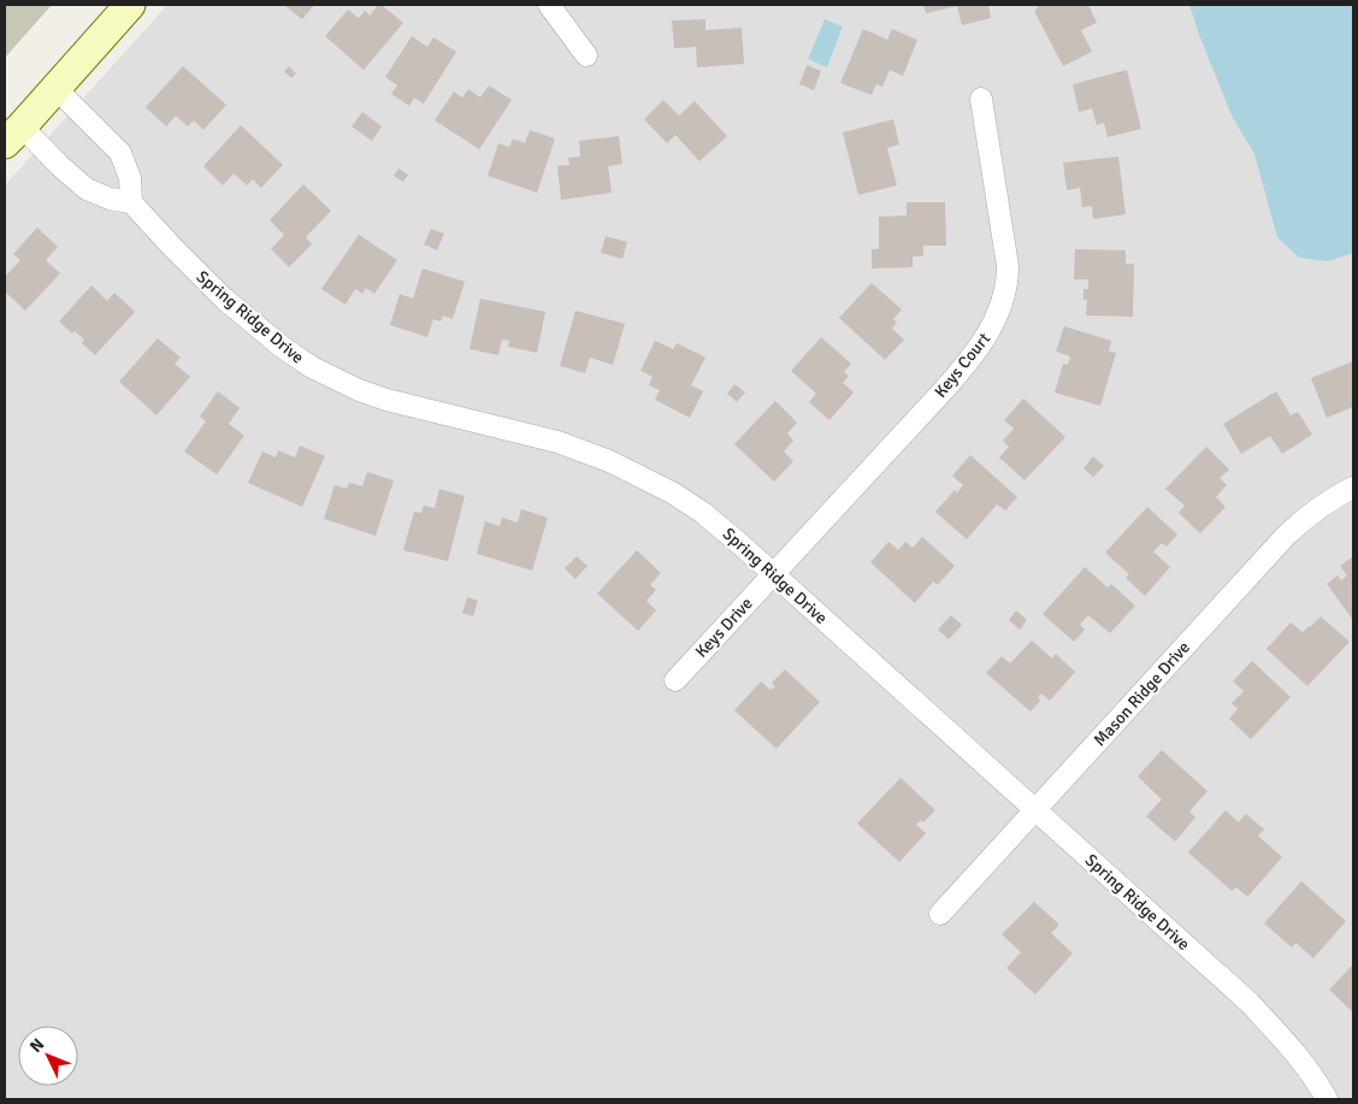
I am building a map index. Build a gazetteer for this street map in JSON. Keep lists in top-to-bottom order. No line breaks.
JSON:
{"streets":{"street":["Spring Ridge Drive","Keys Court","Keys Drive","Mason Ridge Drive"]},"crossings":[["Spring Ridge Drive","Keys Court"],["Spring Ridge Drive","Keys Drive"],["Spring Ridge Drive","Mason Ridge Drive"],["Keys Court","Keys Drive"]],"north":"top left"}
